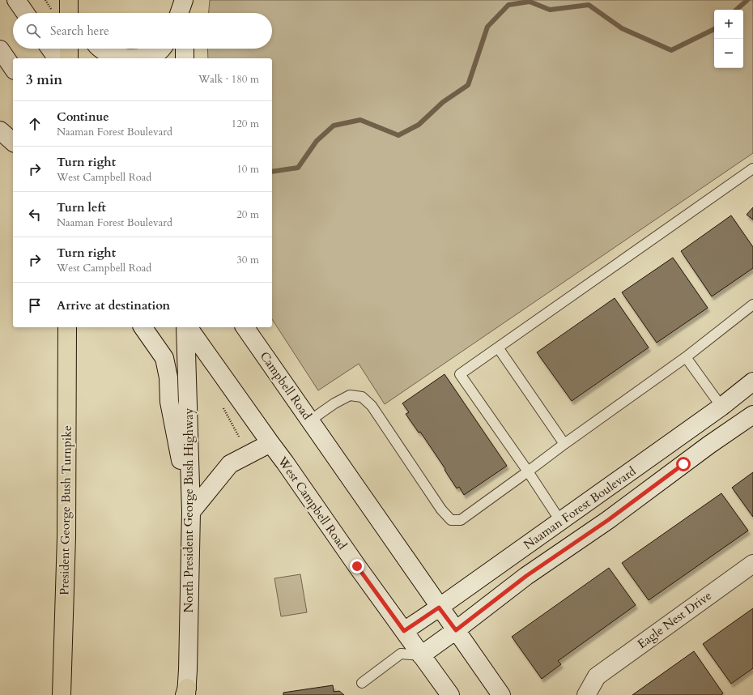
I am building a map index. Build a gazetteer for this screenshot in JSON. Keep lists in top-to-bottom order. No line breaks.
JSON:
{"streets":{"highway":["President George Bush Turnpike"],"main road":["Campbell Road","West Campbell Road","Naaman Forest Boulevard","North President George Bush Highway","Eagle Nest Drive"]},"crossings":[["Campbell Road","Naaman Forest Boulevard"],["West Campbell Road","Naaman Forest Boulevard"]],"page":{"map_buttons":["+","−"],"search":"Search here","heading":["3 min","Walk · 180 m"],"list":[["Continue","Naaman Forest Boulevard","120 m"],["Turn right","West Campbell Road","10 m"],["Turn left","Naaman Forest Boulevard","20 m"],["Turn right","West Campbell Road","30 m"],"Arrive at destination"]}}
